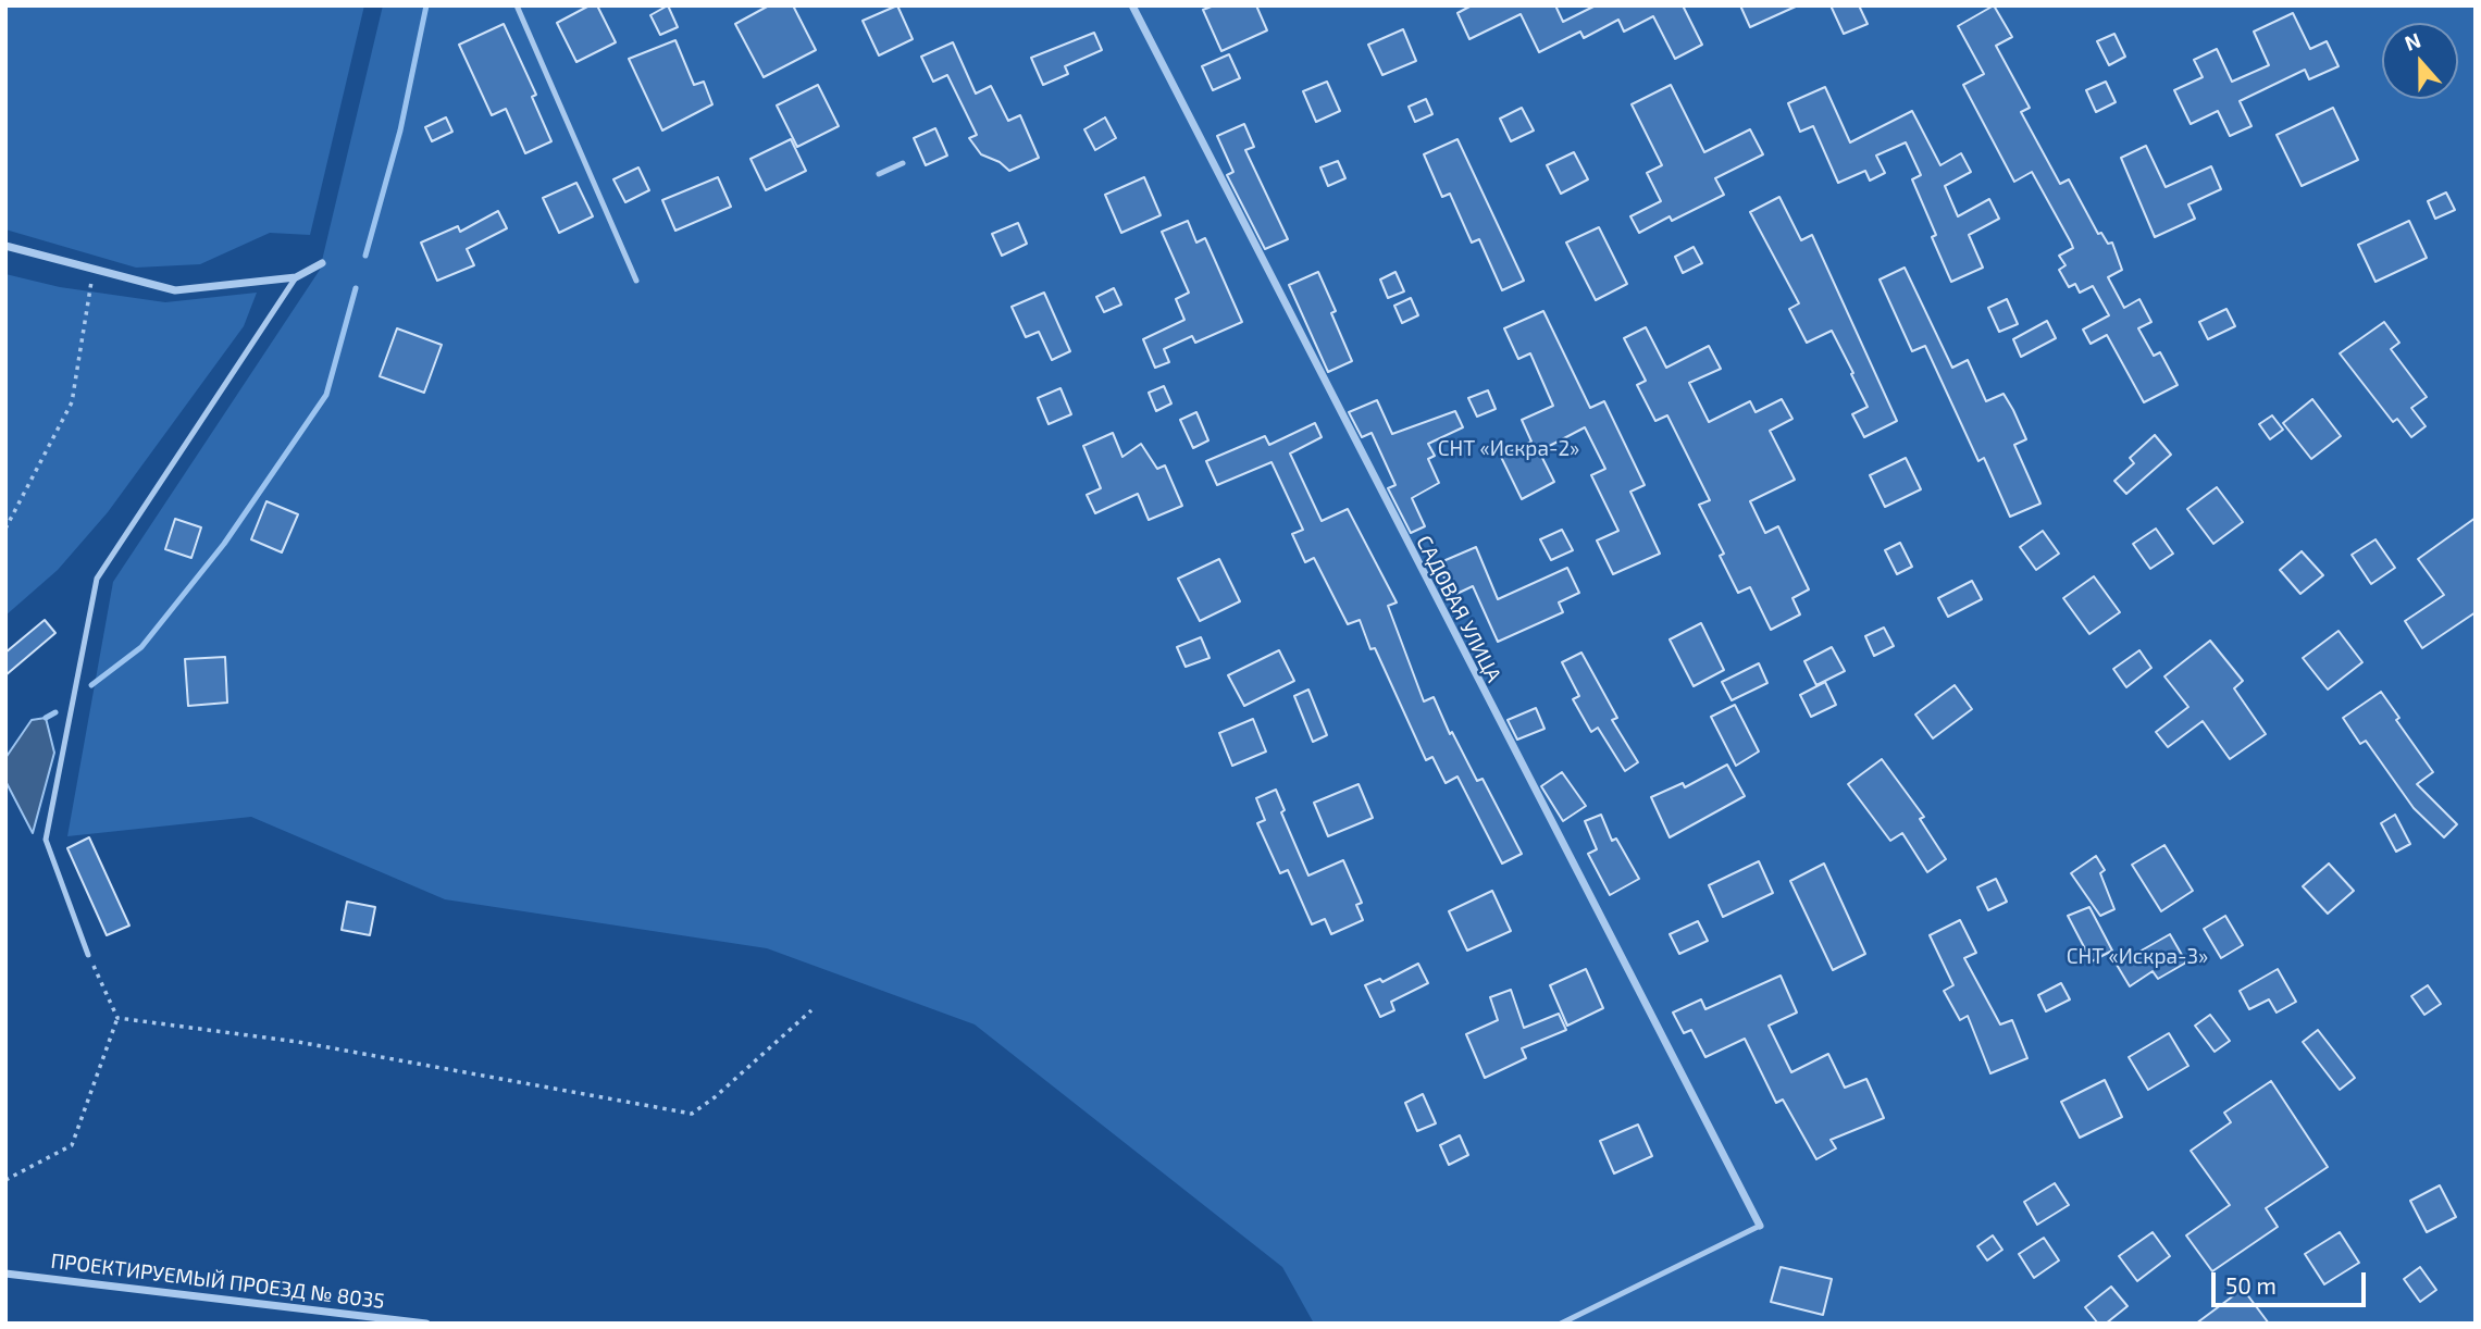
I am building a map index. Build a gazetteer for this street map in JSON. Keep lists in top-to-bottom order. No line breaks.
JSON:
{"streets":{"street":["САДОВАЯ УЛИЦА","ПРОЕКТИРУЕМЫЙ ПРОЕЗД № 8035"]},"parks":["СНТ «Искра-2»","СНТ «Искра-3»"],"scale_bar":"50 m","north":"top"}
